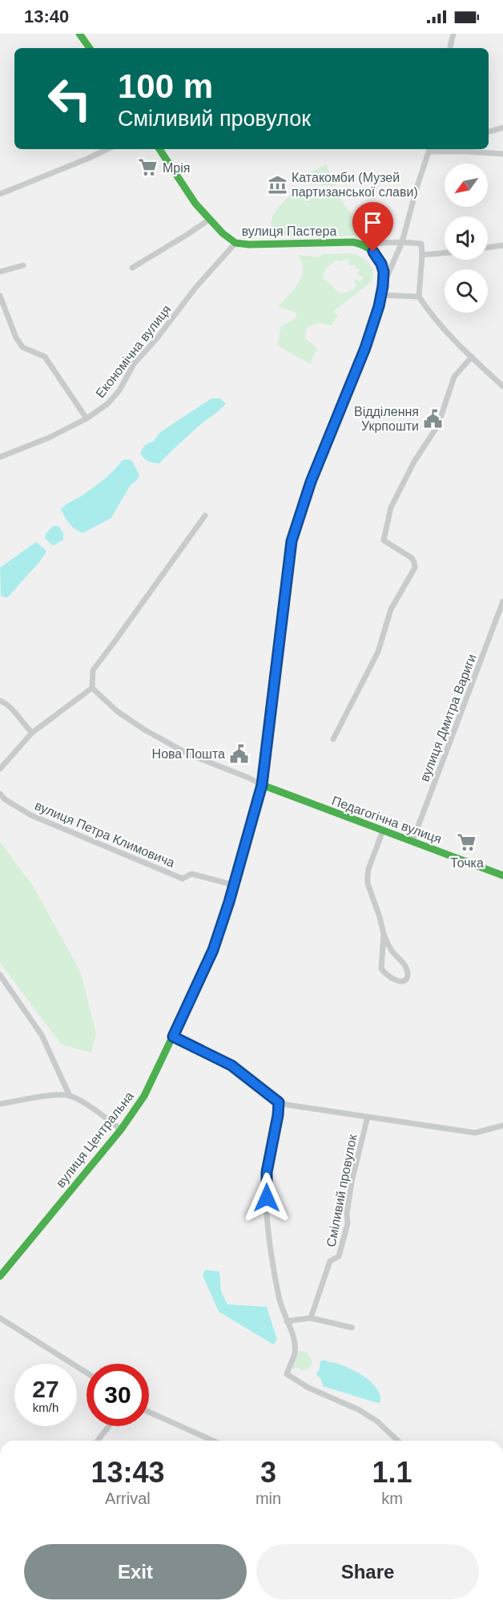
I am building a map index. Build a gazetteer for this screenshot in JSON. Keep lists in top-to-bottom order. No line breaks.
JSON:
{"streets":{"street":["вулиця Пастера","Економічна вулиця","вулиця Дмитра Вариги","Педагогічна вулиця","вулиця Петра Климовича","вулиця Центральна","Сміливий провулок"]},"crossings":[["вулиця Пастера","Економічна вулиця"],["вулиця Дмитра Вариги","Педагогічна вулиця"],["Педагогічна вулиця","вулиця Центральна"],["вулиця Петра Климовича","вулиця Центральна"],["вулиця Центральна","Сміливий провулок"]],"places":{"supermarket":["Мрія","Точка"],"museum":["Катакомби (Музей партизанської слави)"],"public building":["Відділення Укрпошти","Нова Пошта"]},"north":"bottom left","page":{"status":"13:40","turn":["100 m","Сміливий провулок"],"speed":"27 km/h","limit":"30","eta":["13:43","Arrival","3","min","1.1","km"],"buttons":["Exit","Share"]}}
